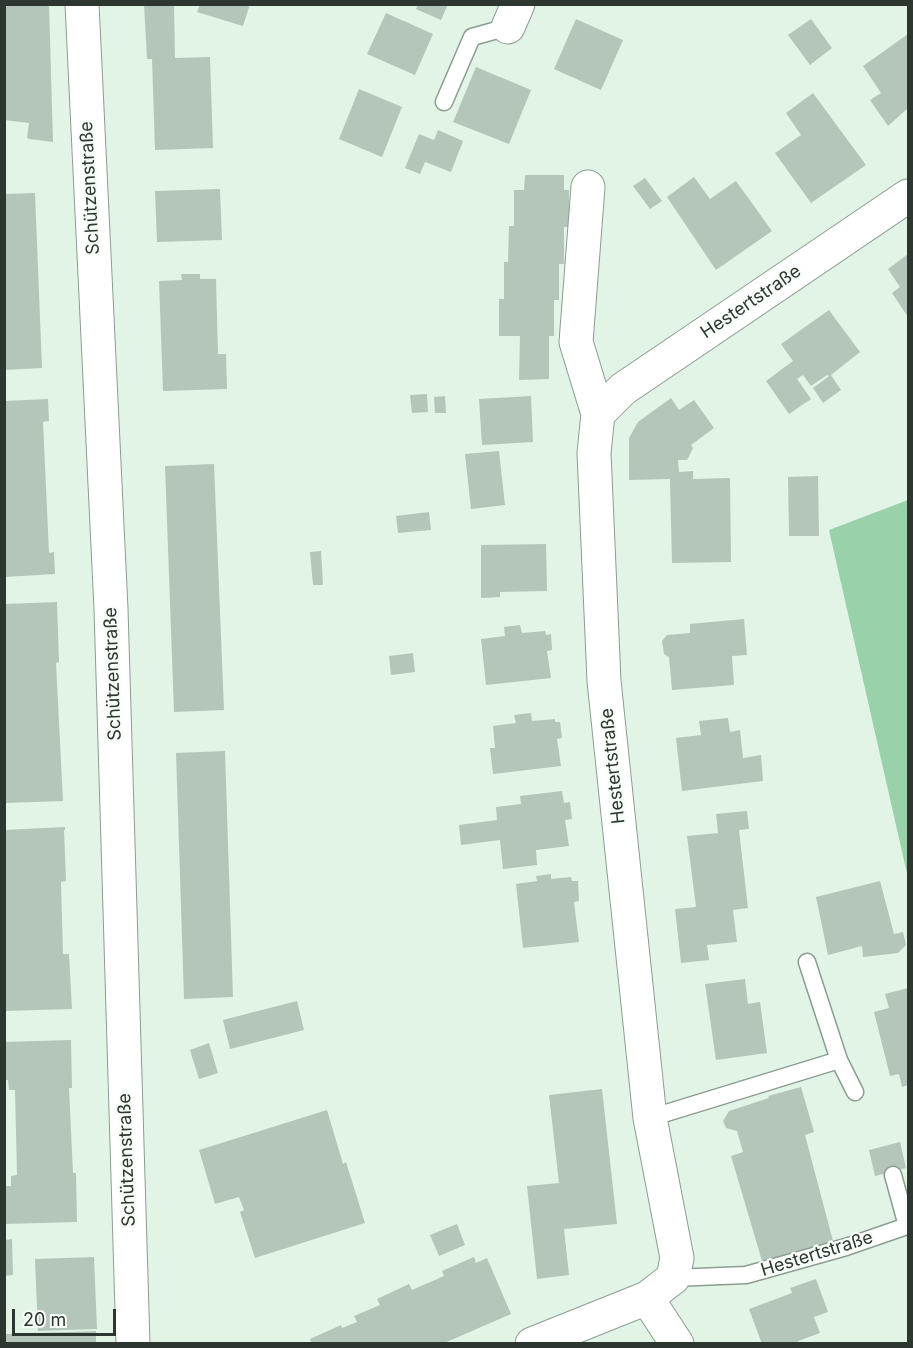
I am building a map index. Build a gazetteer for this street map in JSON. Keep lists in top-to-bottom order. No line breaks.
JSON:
{"streets":{"street":["Schützenstraße","Hestertstraße"]},"scale_bar":"20 m"}
